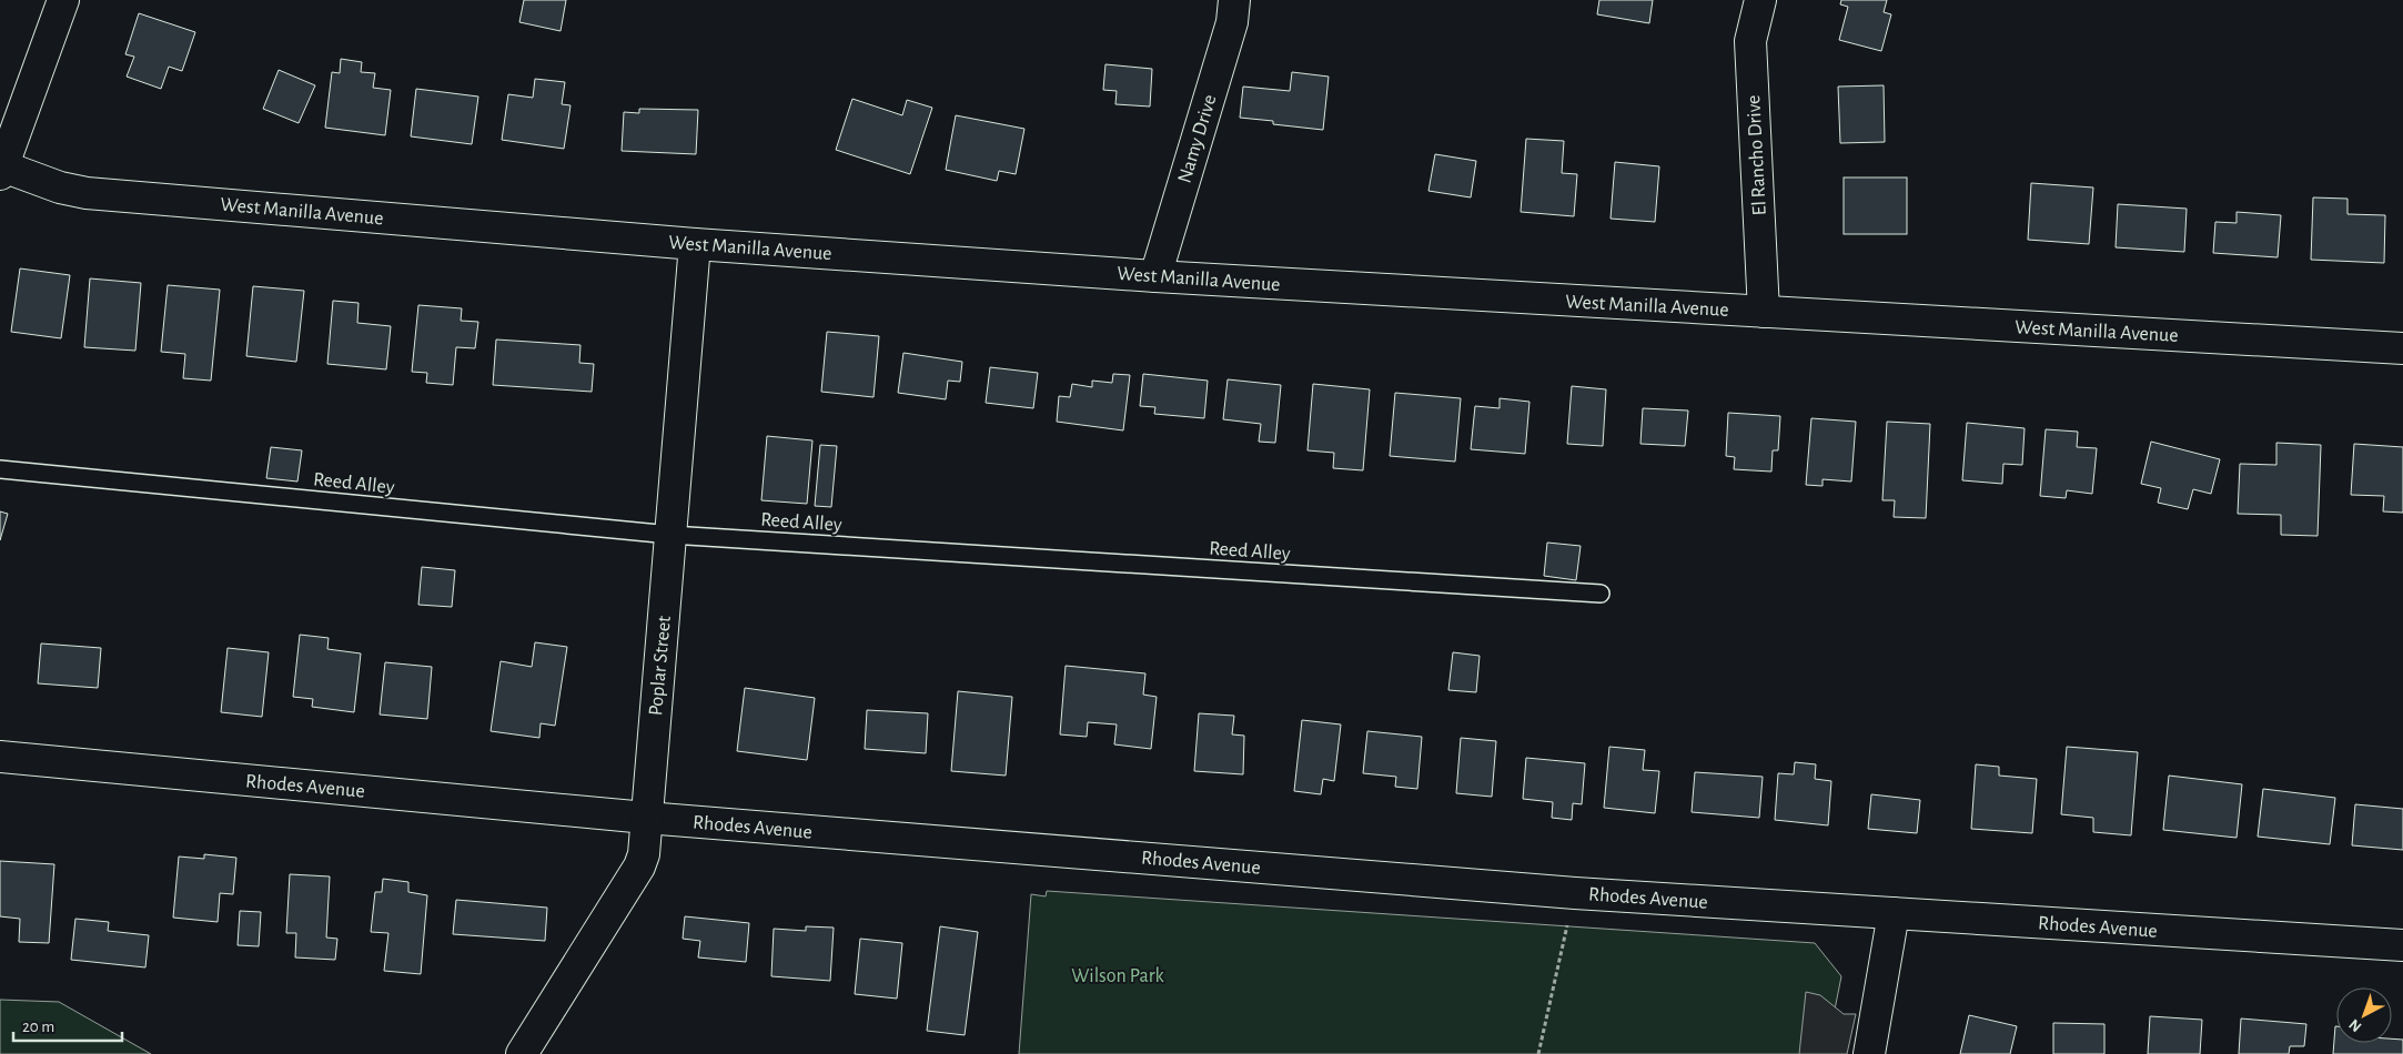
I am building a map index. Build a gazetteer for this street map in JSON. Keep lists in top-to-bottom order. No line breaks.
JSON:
{"streets":{"street":["Namy Drive","El Rancho Drive","West Manilla Avenue","Poplar Street","Rhodes Avenue"],"lane":["Reed Alley"]},"crossings":[["Namy Drive","West Manilla Avenue"],["El Rancho Drive","West Manilla Avenue"],["West Manilla Avenue","Poplar Street"],["Reed Alley","Poplar Street"],["Poplar Street","Rhodes Avenue"]],"parks":["Wilson Park"],"scale_bar":"20 m","north":"bottom left"}
